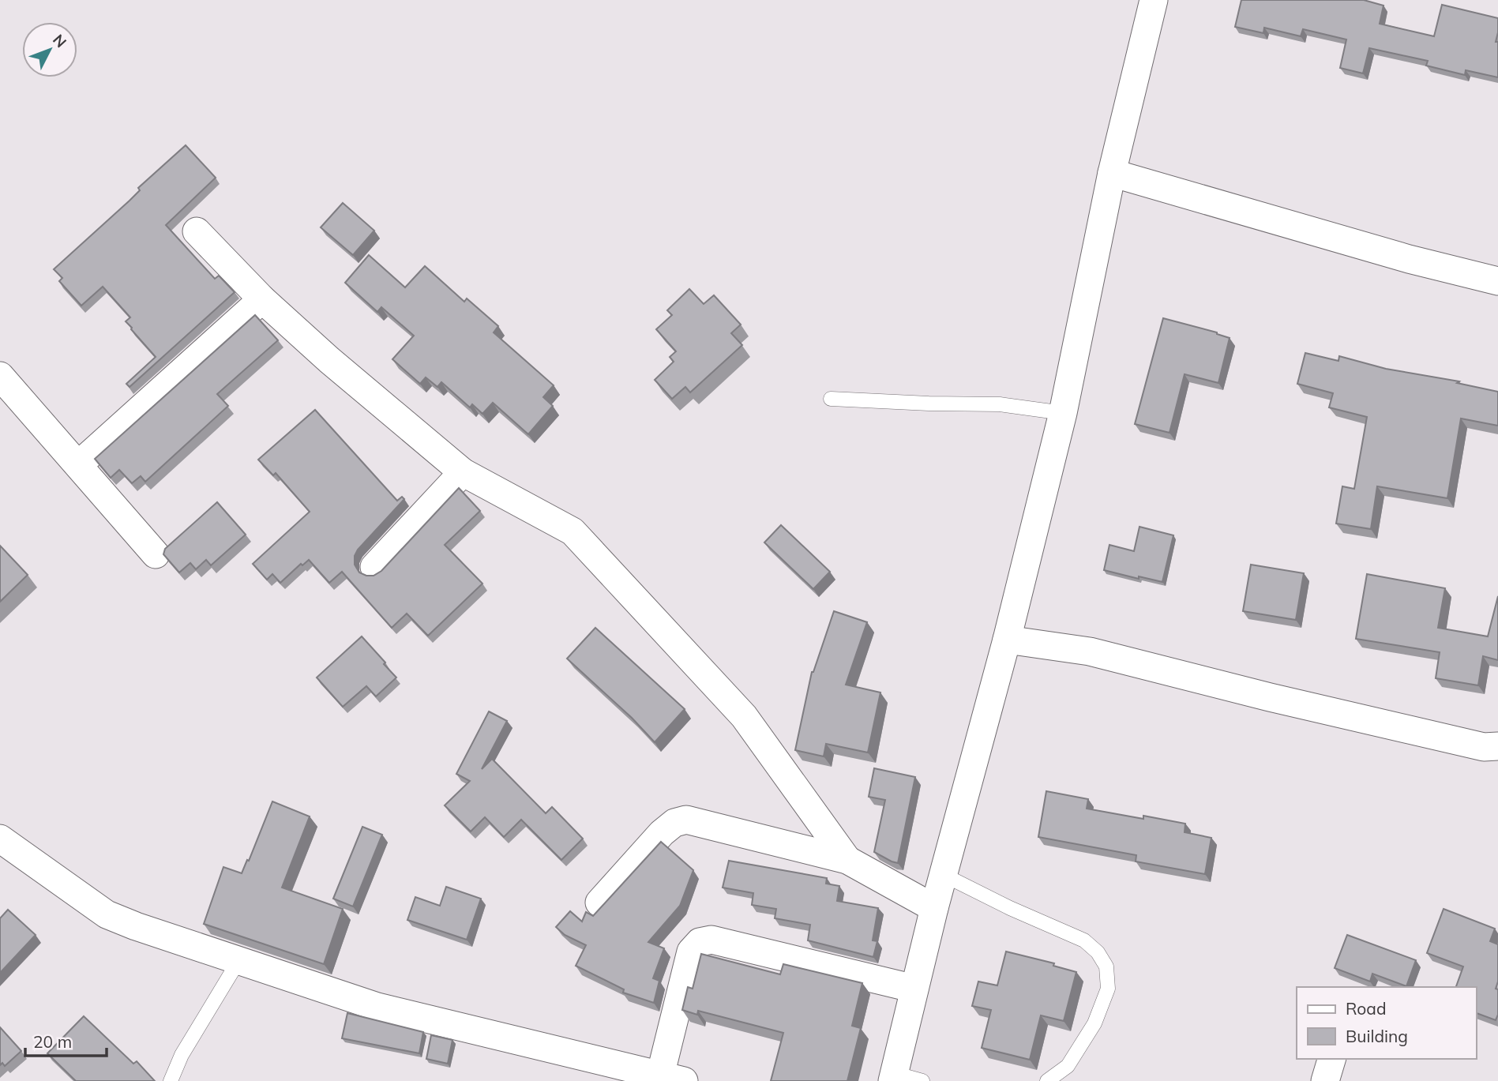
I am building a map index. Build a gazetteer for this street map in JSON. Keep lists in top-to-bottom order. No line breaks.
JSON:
{"legend":["Road","Building"],"scale_bar":"20 m","north":"top right"}
